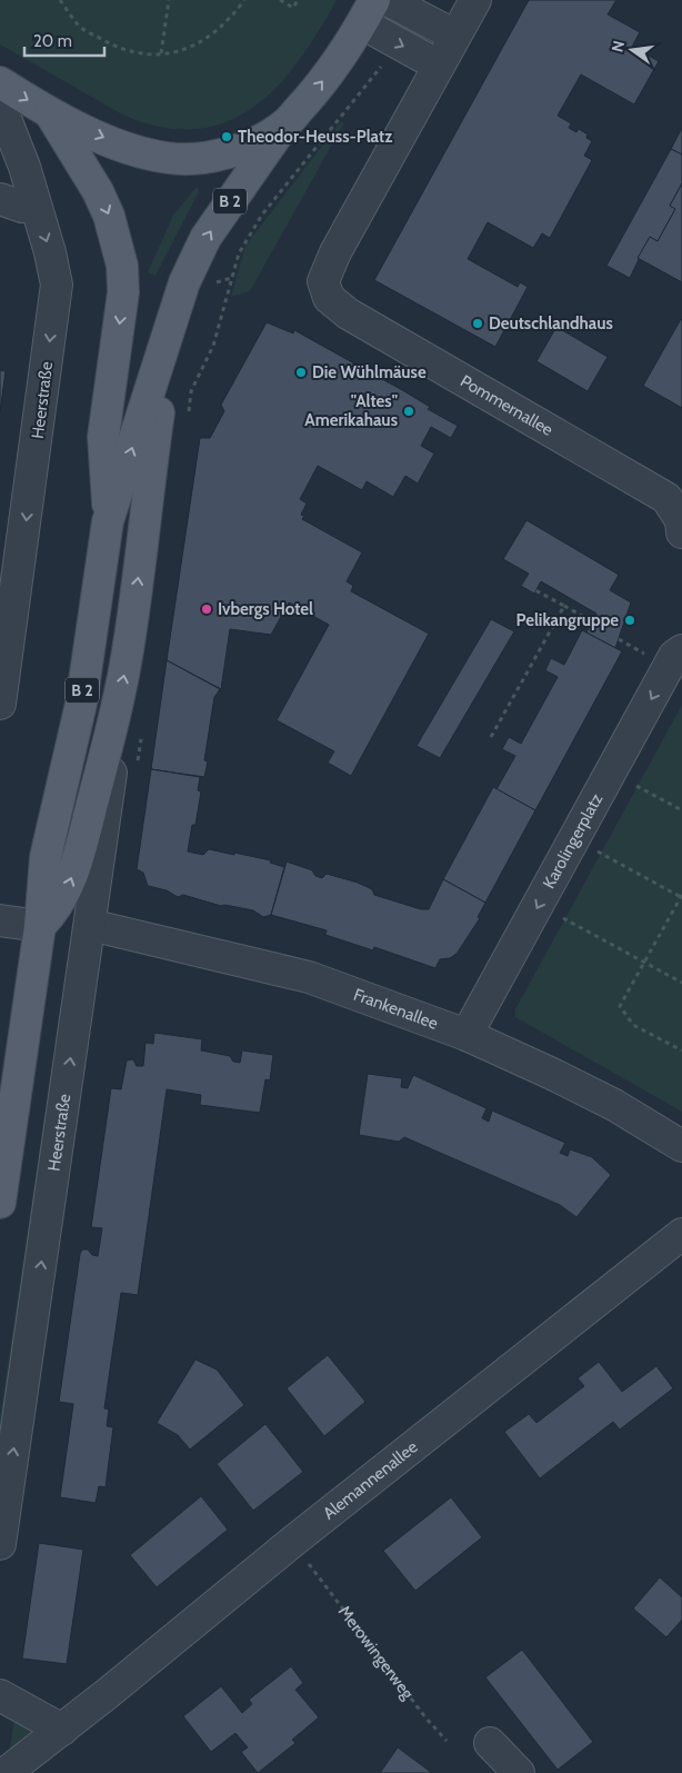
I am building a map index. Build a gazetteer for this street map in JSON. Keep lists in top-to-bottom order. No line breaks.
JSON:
{"streets":{"main road":["B 2","Heerstraße"],"street":["Pommernallee","Karolingerplatz","Frankenallee","Alemannenallee"],"path":["Merowingerweg"]},"crossings":[["B 2","Heerstraße"],["Heerstraße","Frankenallee"],["Karolingerplatz","Frankenallee"]],"one_way":["Karolingerplatz"],"places":["Theodor-Heuss-Platz","Deutschlandhaus","Die Wühlmäuse","\"Altes\" Amerikahaus","Ivbergs Hotel","Pelikangruppe"],"scale_bar":"20 m","north":"left"}
